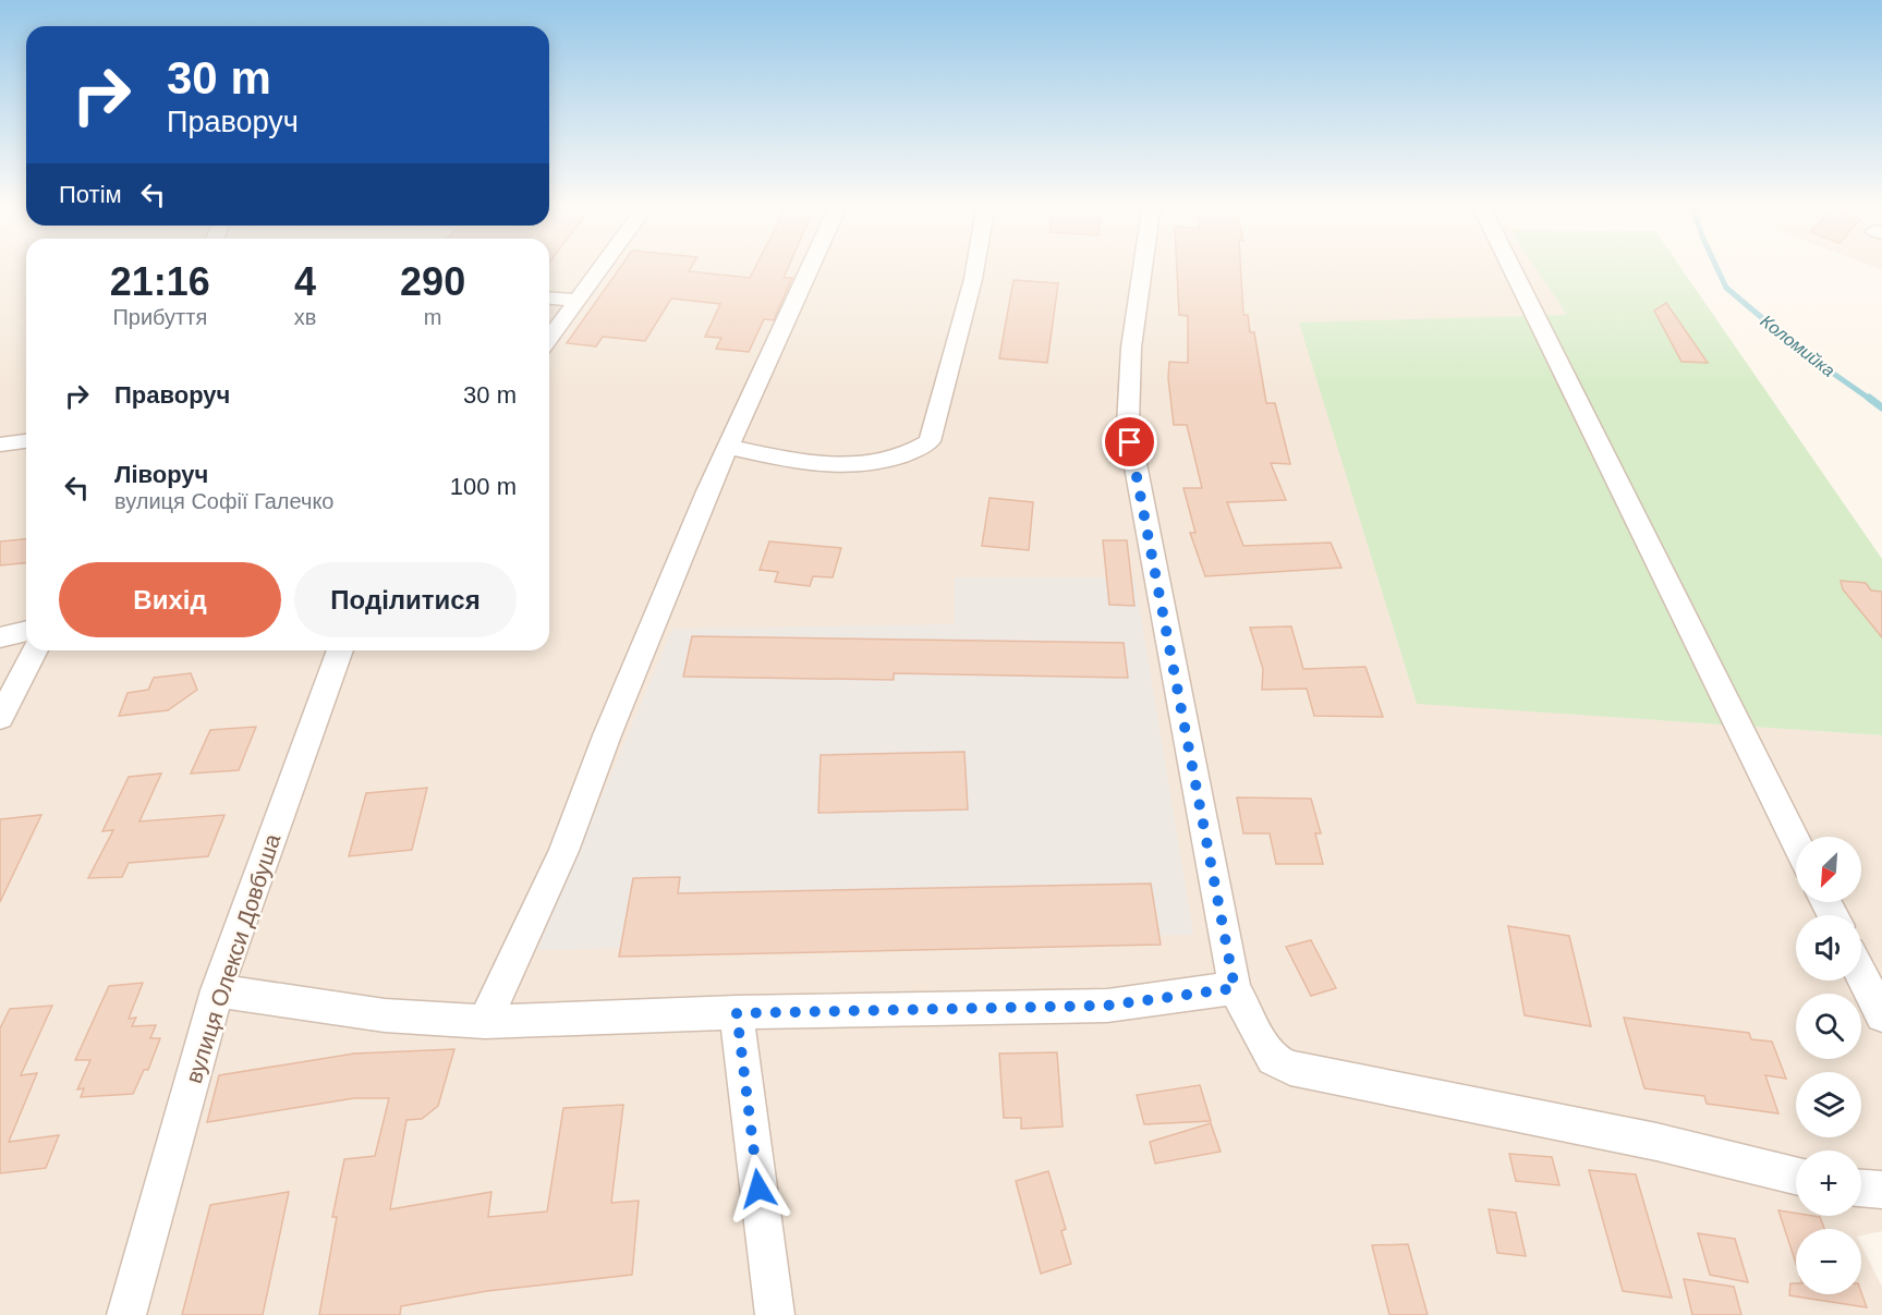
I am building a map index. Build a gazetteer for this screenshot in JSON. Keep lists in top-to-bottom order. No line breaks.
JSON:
{"streets":{"street":["вулиця Олекси Довбуша"]},"water":["Коломийка"],"north":"bottom left","page":{"turn":["30 m","Праворуч"],"then":"Потім","eta":["21:16","Прибуття","4","хв","290","m"],"list":[{"name":"Праворуч","value":"30 m"},{"name":"Ліворуч","note":"вулиця Софії Галечко","value":"100 m"}],"buttons":["Вихід","Поділитися"],"map_buttons":["+","−"]}}
